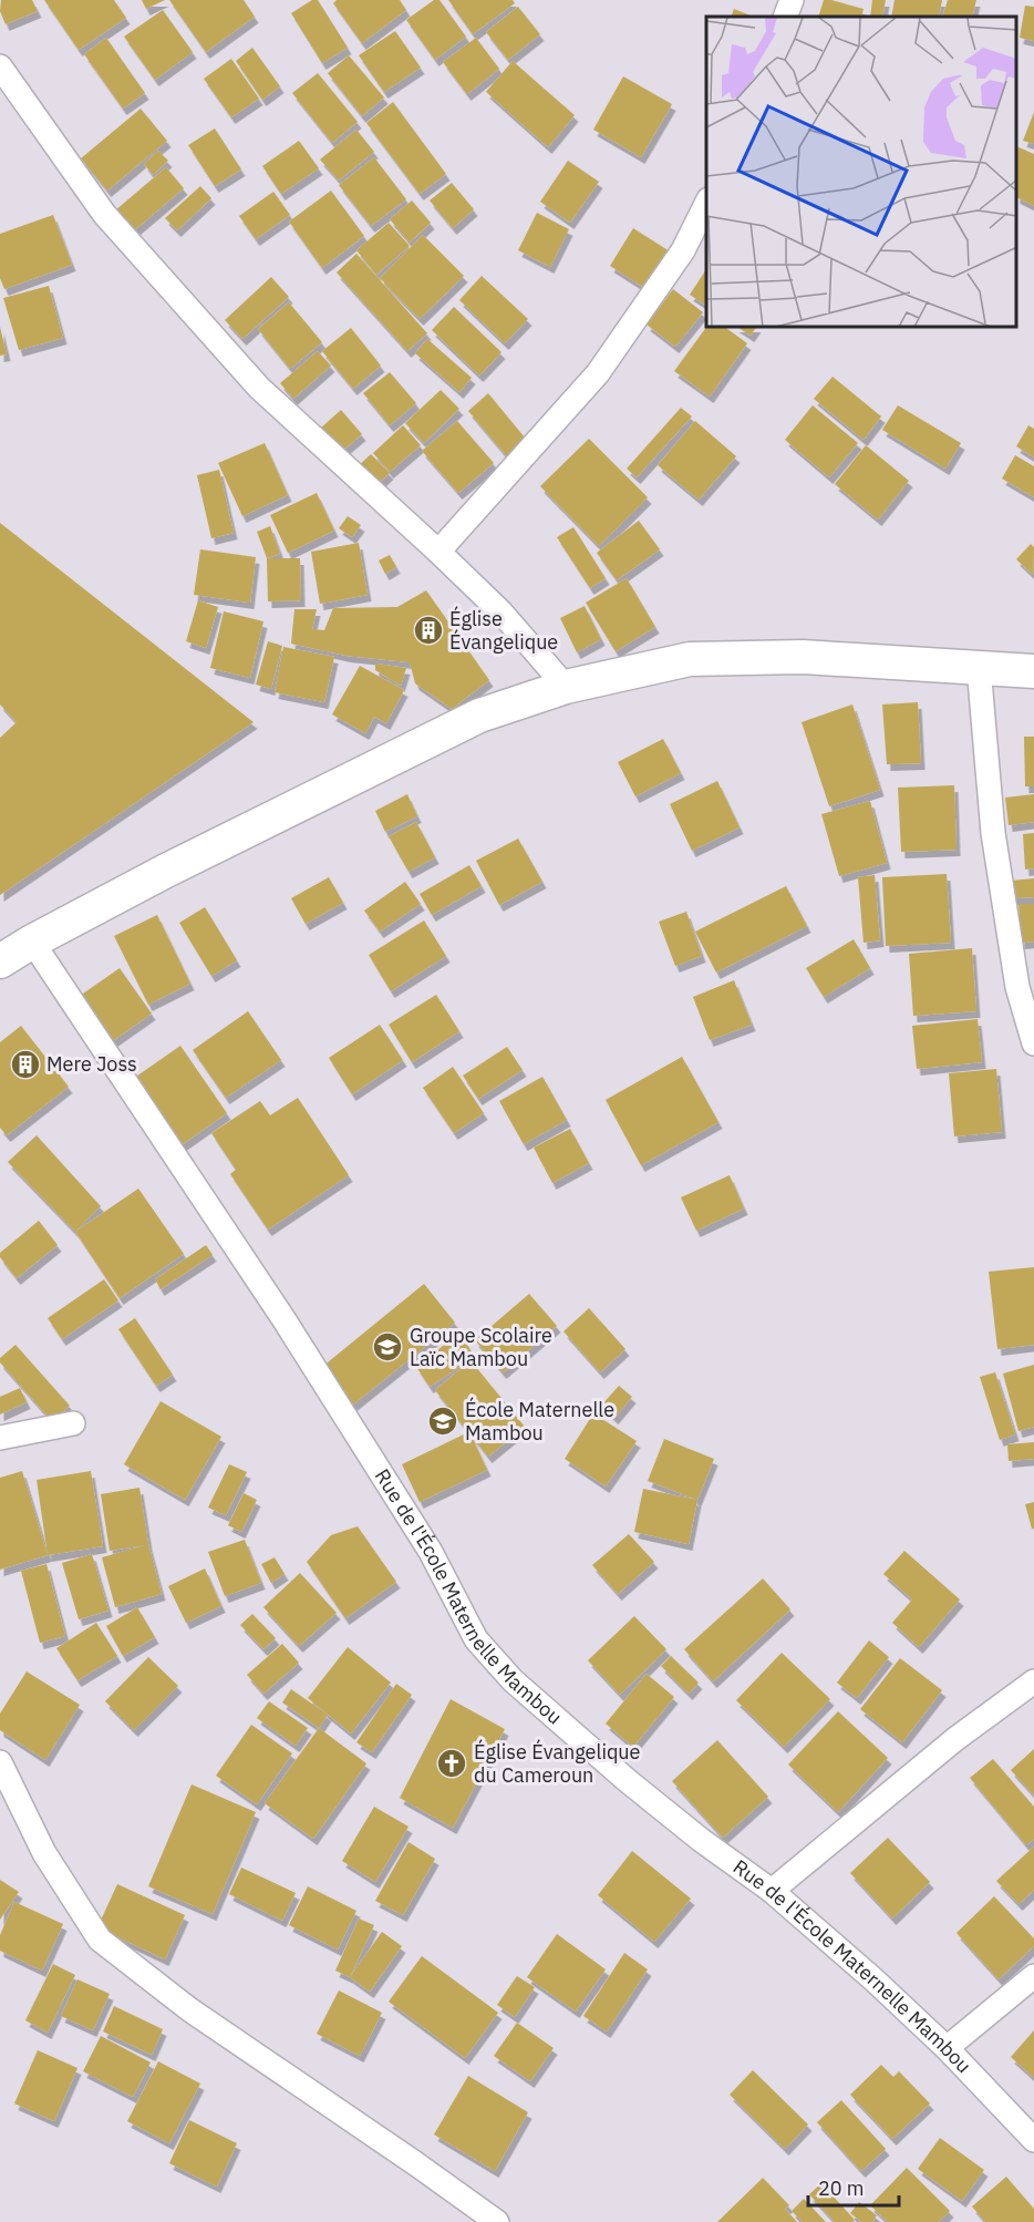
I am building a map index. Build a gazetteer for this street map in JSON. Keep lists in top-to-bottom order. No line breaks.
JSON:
{"streets":{"street":["Rue de l'École Maternelle Mambou"]},"places":{"building":["Église Évangelique","Mere Joss"],"school or university":["Groupe Scolaire Laïc Mambou","École Maternelle Mambou"],"church":["Église Évangelique du Cameroun"]},"scale_bar":"20 m"}
